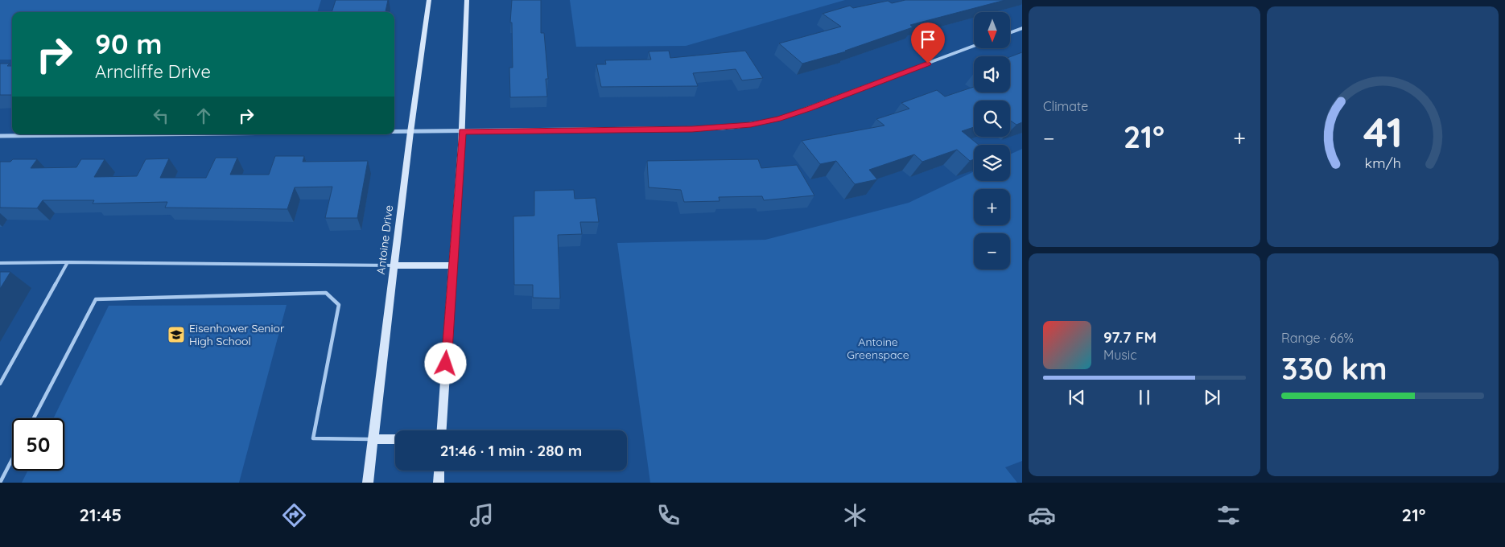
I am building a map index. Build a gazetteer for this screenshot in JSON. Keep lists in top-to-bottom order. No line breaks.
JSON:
{"streets":{"main road":["Antoine Drive"]},"parks":["Antoine Greenspace"],"places":{"school or university":["Eisenhower Senior High School"]},"north":"bottom","page":{"tile":["Climate",["Range · 66%","330 km"]],"map_buttons":["+","−"],"turn":["90 m","Arncliffe Drive"],"heat":["−","21°","+"],"song":["97.7 FM","Music"],"limit":"50","trip":"21:46 · 1 min · 280 m","tabs":["21:45","21°"],"gauge":["41","km/h"]}}
